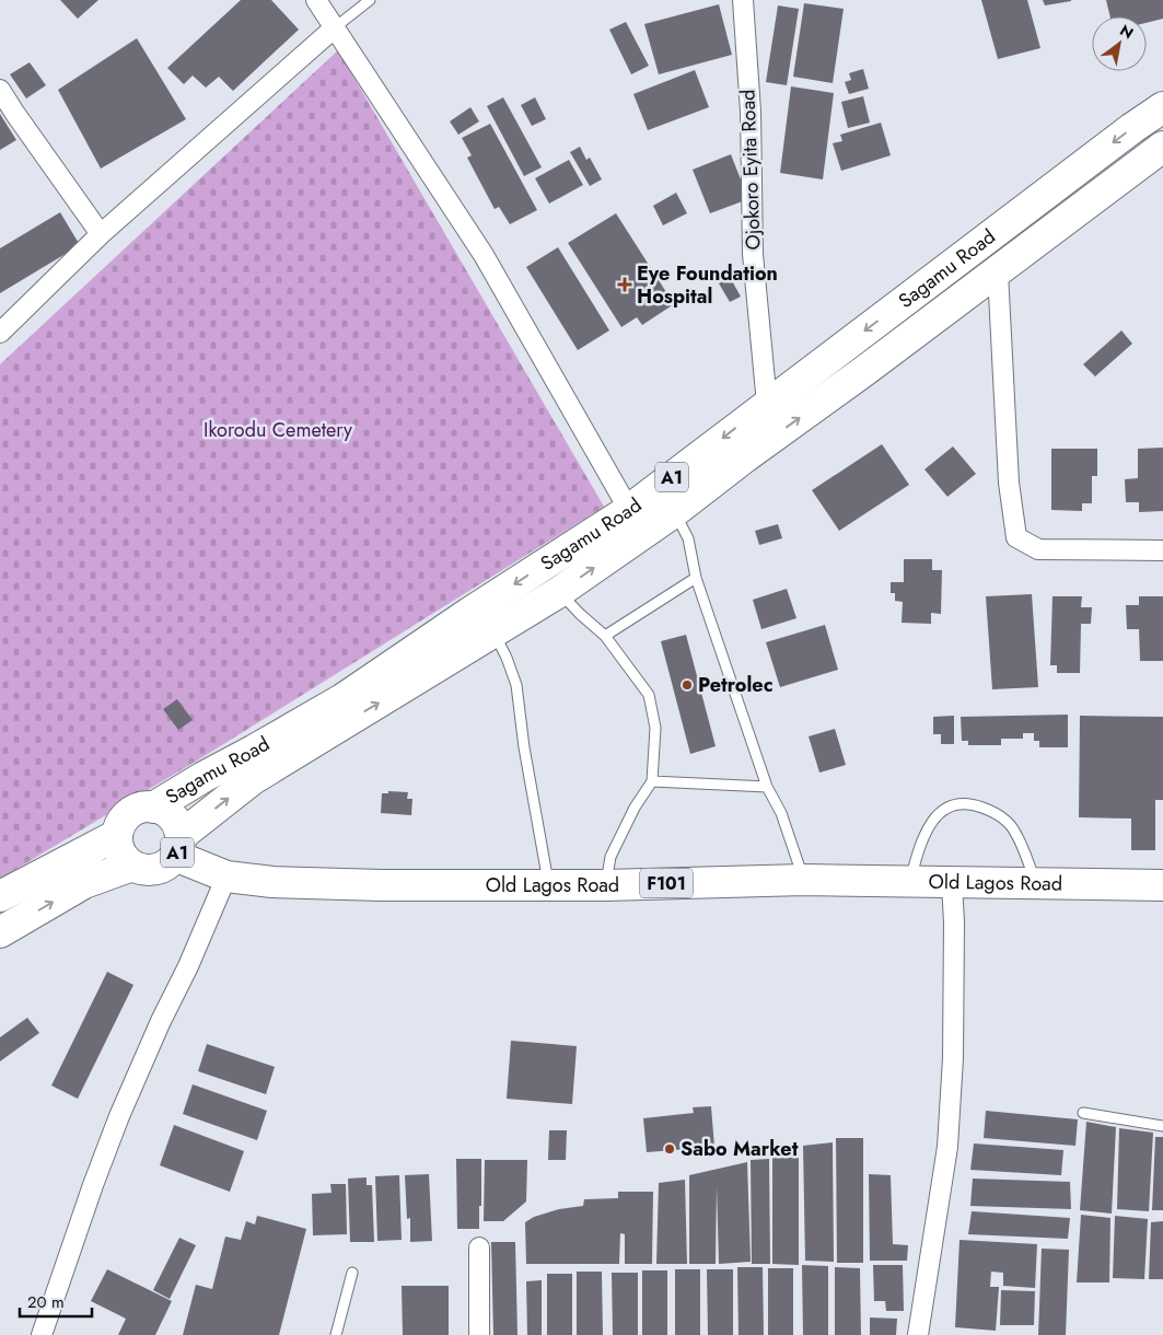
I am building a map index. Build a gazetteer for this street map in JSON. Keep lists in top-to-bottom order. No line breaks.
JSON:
{"streets":{"main road":["Sagamu Road","A1","F101","Old Lagos Road"],"street":["Ojokoro Eyita Road"]},"crossings":[["Ojokoro Eyita Road","Sagamu Road"],["Sagamu Road","A1"],["Sagamu Road","Old Lagos Road"],["A1","Old Lagos Road"]],"parks":["Ikorodu Cemetery"],"places":{"health":["Eye Foundation Hospital"],"other":["Petrolec","Sabo Market"]},"scale_bar":"20 m","north":"top right"}
